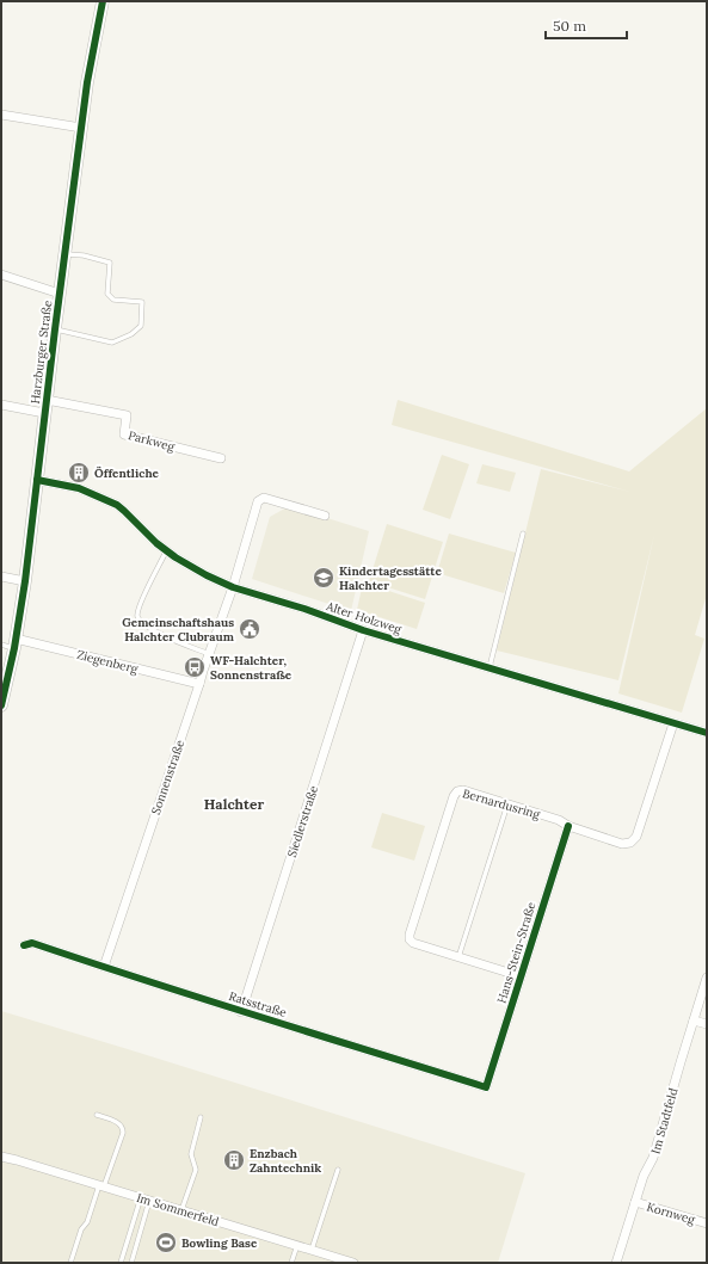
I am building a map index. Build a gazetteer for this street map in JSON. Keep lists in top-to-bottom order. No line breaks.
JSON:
{"streets":{"main road":["Harzburger Straße"],"street":["Parkweg","Alter Holzweg","Ziegenberg","Sonnenstraße","Bernardusring","Siedlerstraße","Hans-Stein-Straße","Ratsstraße","Im Stadtfeld","Im Sommerfeld","Kornweg"]},"crossings":[["Harzburger Straße","Parkweg"],["Harzburger Straße","Alter Holzweg"],["Harzburger Straße","Ziegenberg"],["Alter Holzweg","Sonnenstraße"],["Alter Holzweg","Bernardusring"],["Alter Holzweg","Siedlerstraße"],["Ziegenberg","Sonnenstraße"],["Sonnenstraße","Ratsstraße"],["Bernardusring","Hans-Stein-Straße"],["Siedlerstraße","Ratsstraße"],["Hans-Stein-Straße","Ratsstraße"],["Im Stadtfeld","Kornweg"]],"districts":["Halchter"],"places":{"building":["Öffentliche","Enzbach Zahntechnik"],"school or university":["Kindertagesstätte Halchter"],"public building":["Gemeinschaftshaus Halchter Clubraum"],"bus stop":["WF-Halchter, Sonnenstraße"],"sports":["Bowling Base"]},"scale_bar":"50 m"}
